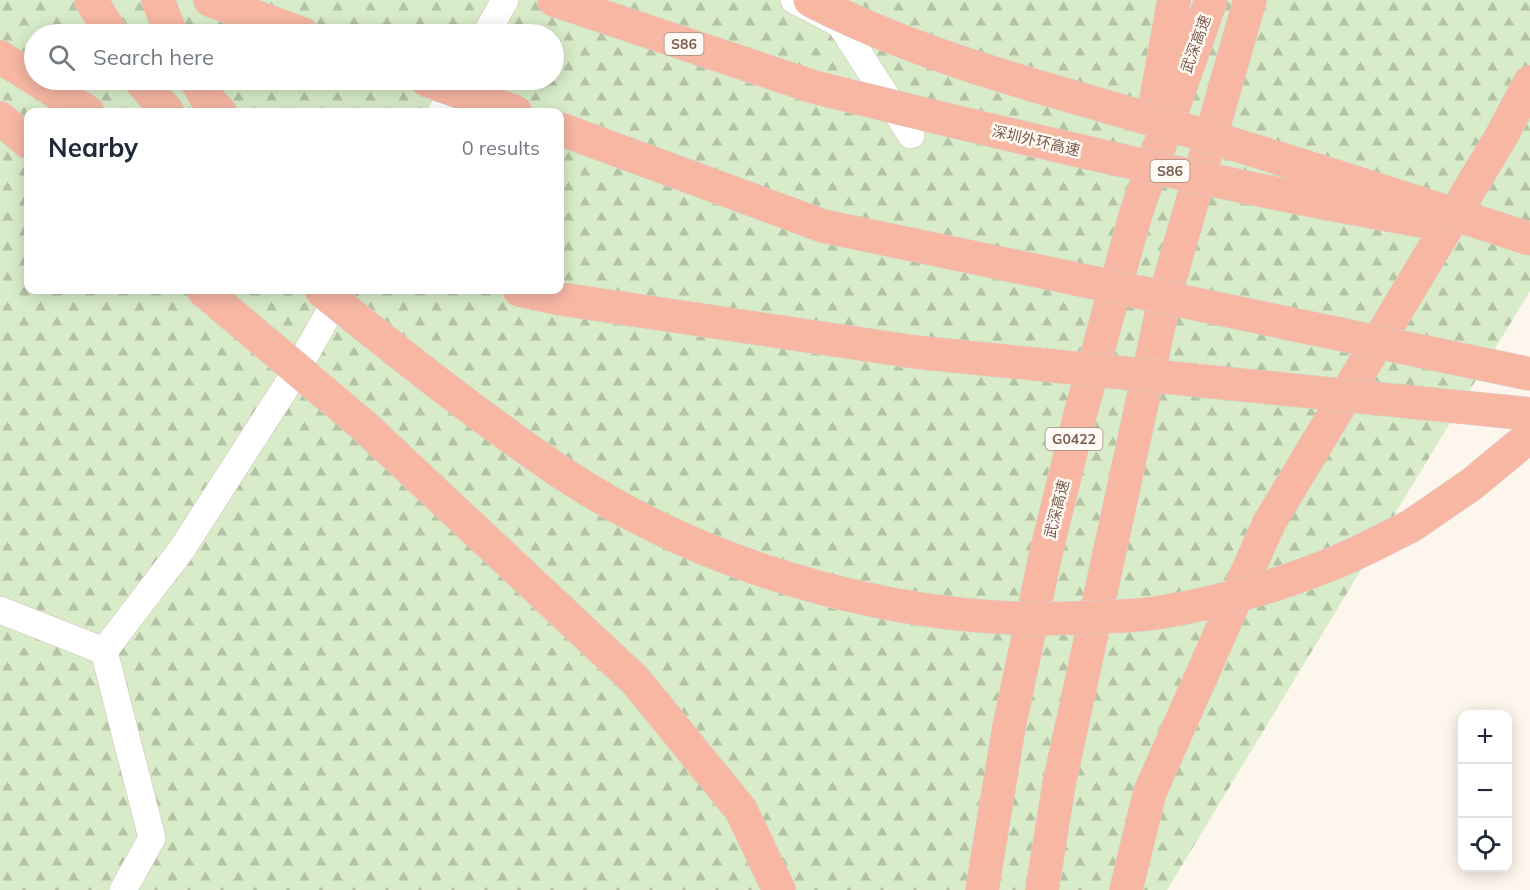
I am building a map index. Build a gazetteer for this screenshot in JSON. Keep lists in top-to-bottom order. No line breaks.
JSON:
{"streets":{"highway":["S86","武深高速","深圳外环高速","G0422"]},"page":{"search":"Search here","heading":["Nearby","0 results"],"map_buttons":["+","−"]}}
